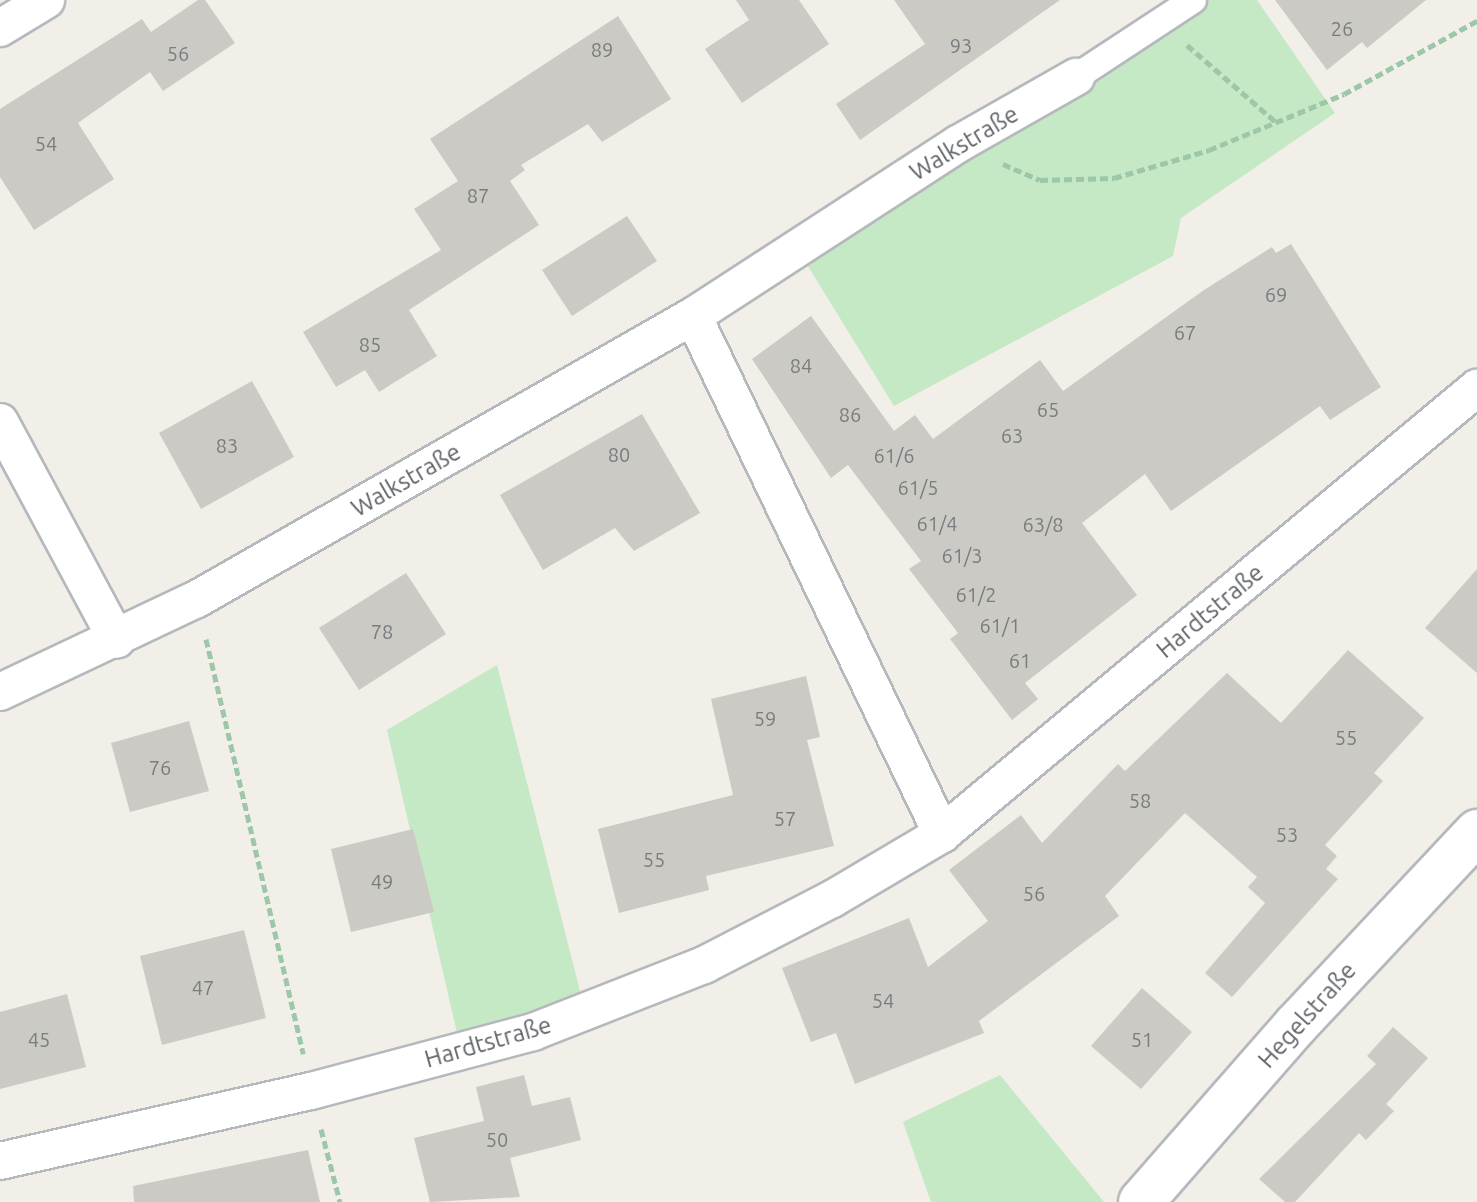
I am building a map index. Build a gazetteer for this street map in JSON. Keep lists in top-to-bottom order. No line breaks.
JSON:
{"streets":{"street":["Walkstraße","Hardtstraße","Hegelstraße"]},"house_numbers":["26","93","89","56","54","87","69","67","85","84","65","86","63","83","80","61/6","61/5","61/4","63/8","61/3","61/2","61/1","78","61","59","55","76","58","57","53","55","49","56","47","54","45","51","50"]}
